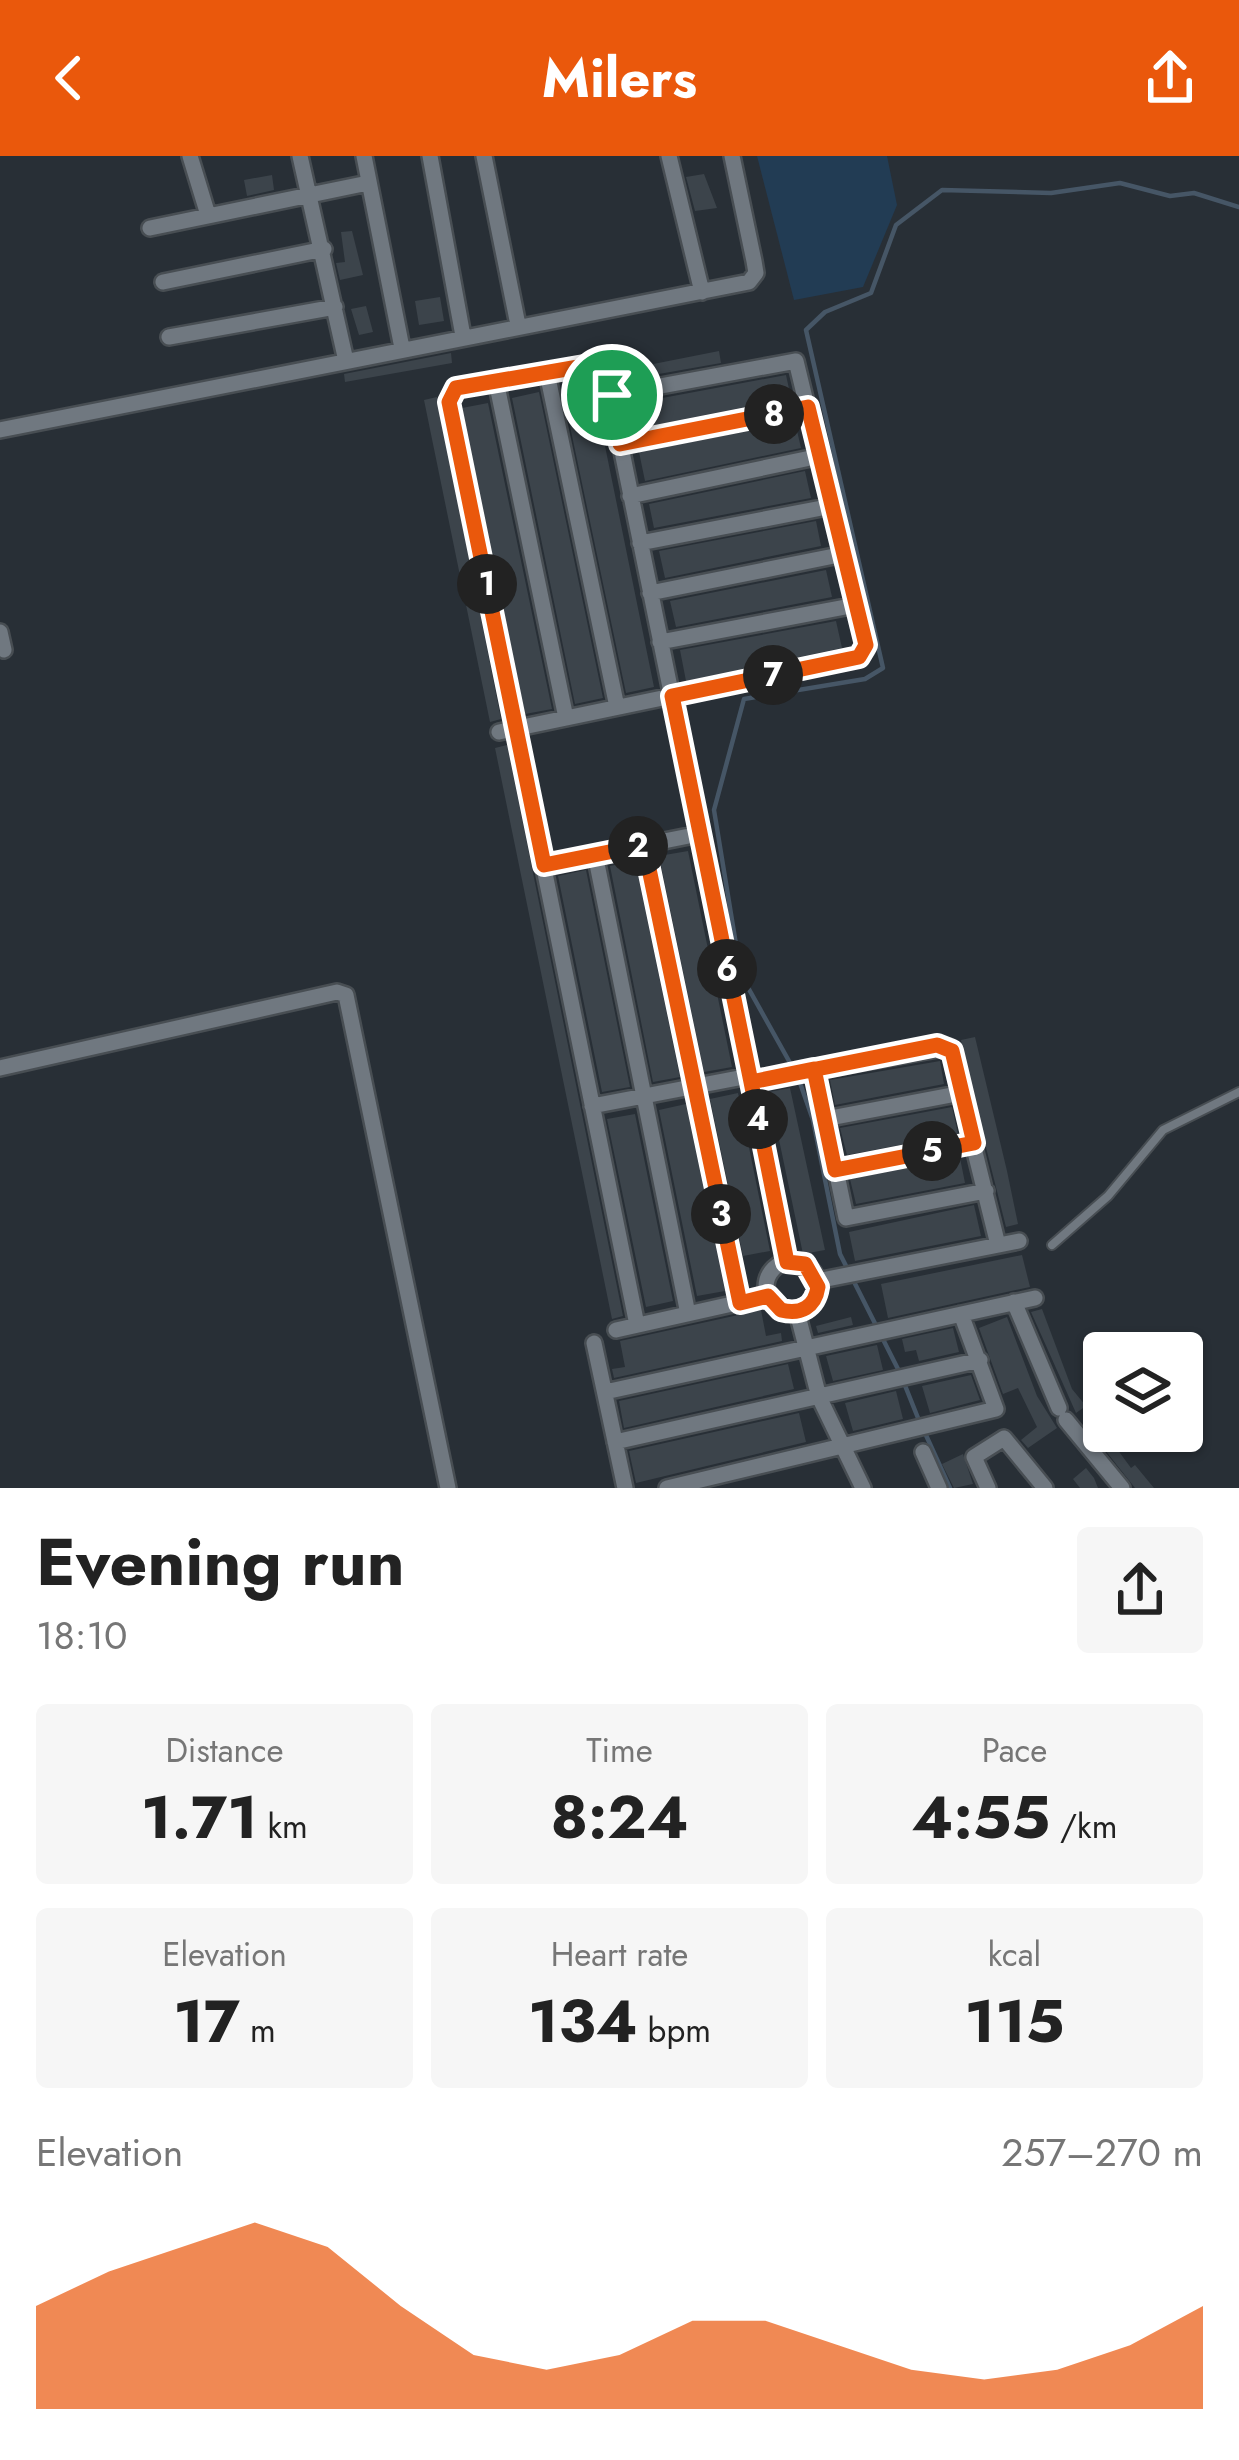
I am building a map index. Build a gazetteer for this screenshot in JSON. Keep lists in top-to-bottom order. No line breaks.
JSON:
{"page":{"header":"Milers","pins":["8","1","7","2","6","4","5","3"],"heading":["Evening run","18:10"],"stats":[["Distance","1.71 km"],["Time","8:24"],["Pace","4:55 /km"],["Elevation","17 m"],["Heart rate","134 bpm"],["kcal","115"]],"chart":["Elevation","257–270 m"]}}
